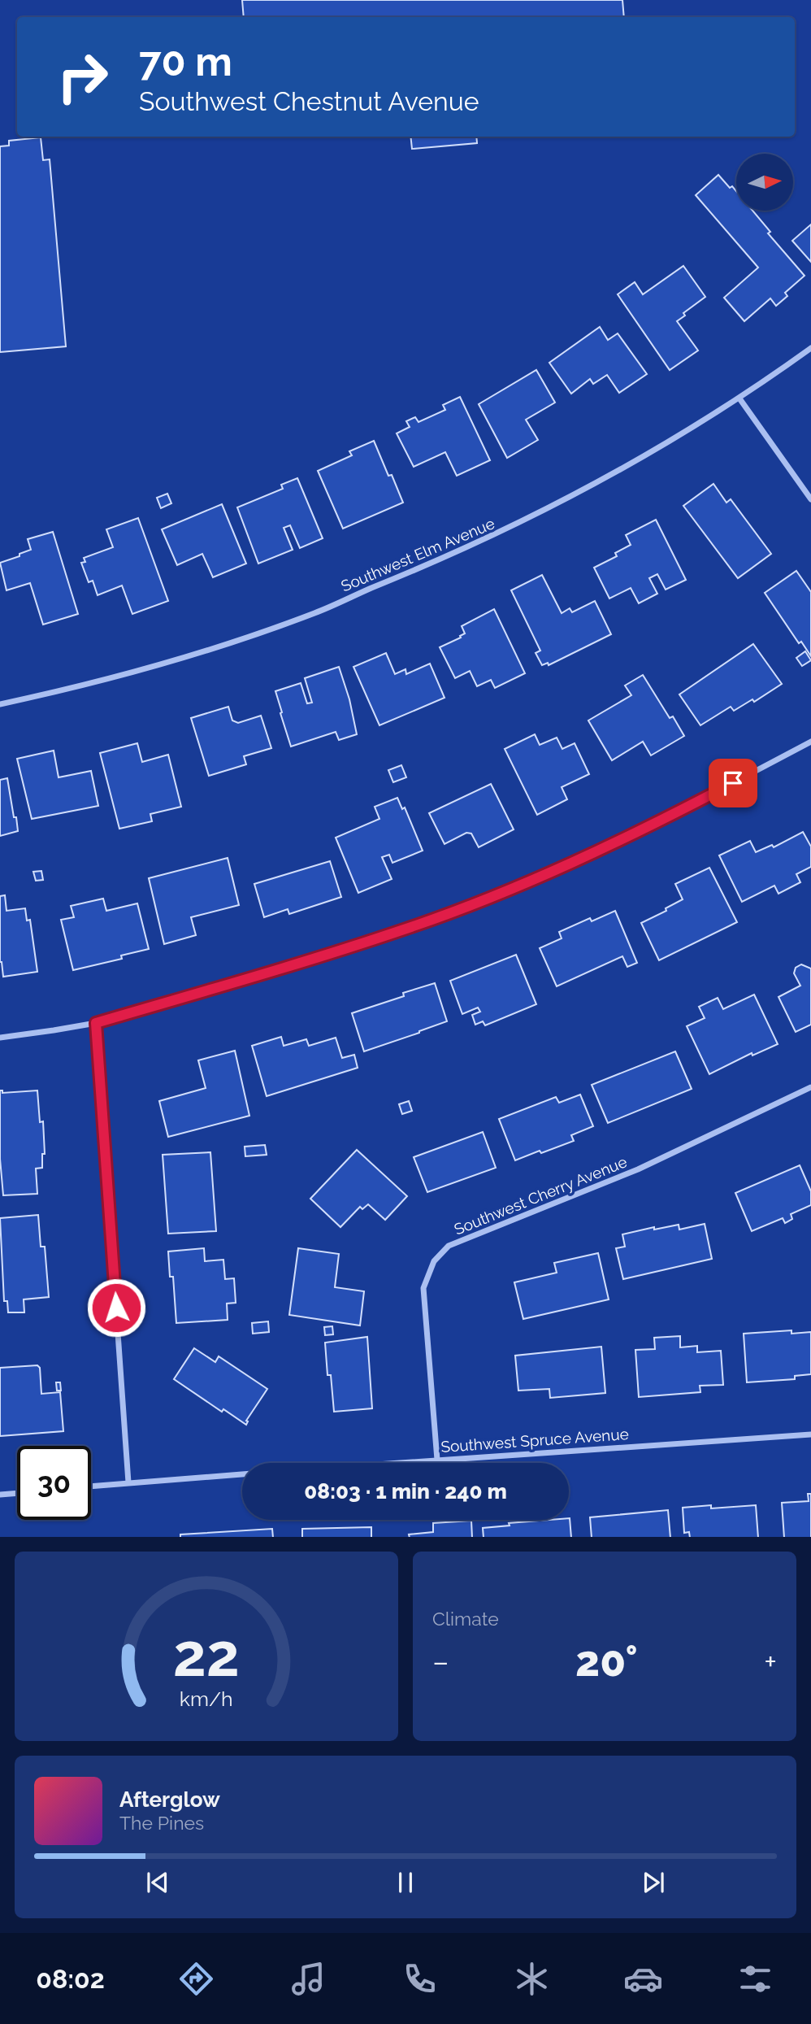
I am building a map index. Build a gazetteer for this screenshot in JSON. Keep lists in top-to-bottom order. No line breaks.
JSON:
{"streets":{"street":["Southwest Elm Avenue","Southwest Cherry Avenue","Southwest Spruce Avenue"]},"crossings":[["Southwest Cherry Avenue","Southwest Spruce Avenue"]],"north":"right","page":{"turn":["70 m","Southwest Chestnut Avenue"],"limit":"30","trip":"08:03 · 1 min · 240 m","tile":"Climate","heat":["−","20°","+"],"song":["Afterglow","The Pines"],"tabs":"08:02","gauge":["22","km/h"]}}
